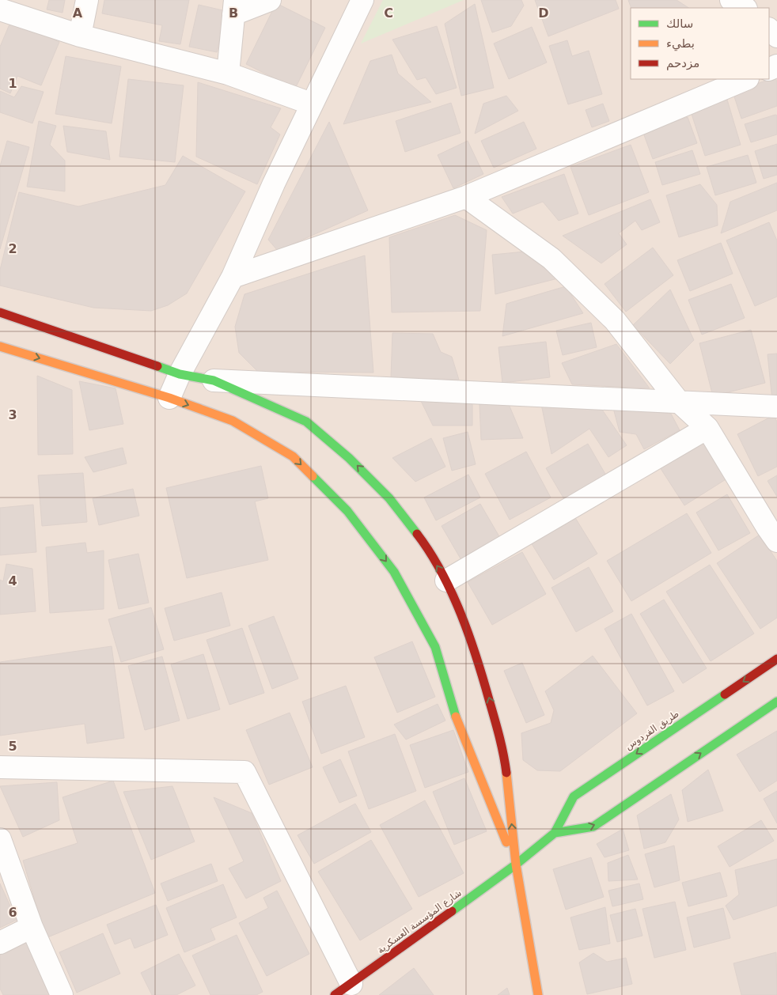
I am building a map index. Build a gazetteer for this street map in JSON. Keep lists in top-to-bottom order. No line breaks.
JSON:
{"streets":{"main road":["طريق الفردوس","شارع المؤسسة العسكرية"]},"crossings":[["طريق الفردوس","شارع المؤسسة العسكرية"]],"legend":["سالك","بطيء","مزدحم"],"grid":{"columns":["A","B","C","D"],"rows":["1","2","3","4","5","6"]}}
